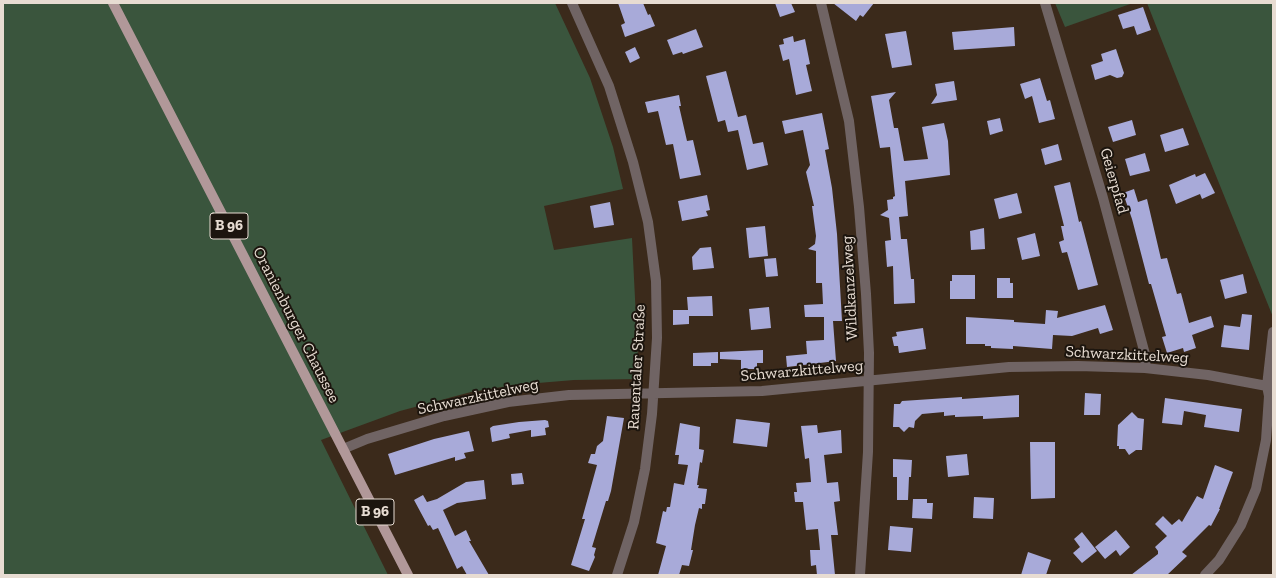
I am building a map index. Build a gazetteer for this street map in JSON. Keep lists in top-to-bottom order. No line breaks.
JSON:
{"streets":{"main road":["B 96","Oranienburger Chaussee"],"street":["Geierpfad","Wildkanzelweg","Schwarzkittelweg","Rauentaler Straße"]},"crossings":[["Geierpfad","Schwarzkittelweg"],["Wildkanzelweg","Schwarzkittelweg"],["Oranienburger Chaussee","Schwarzkittelweg"],["Schwarzkittelweg","Rauentaler Straße"]]}
